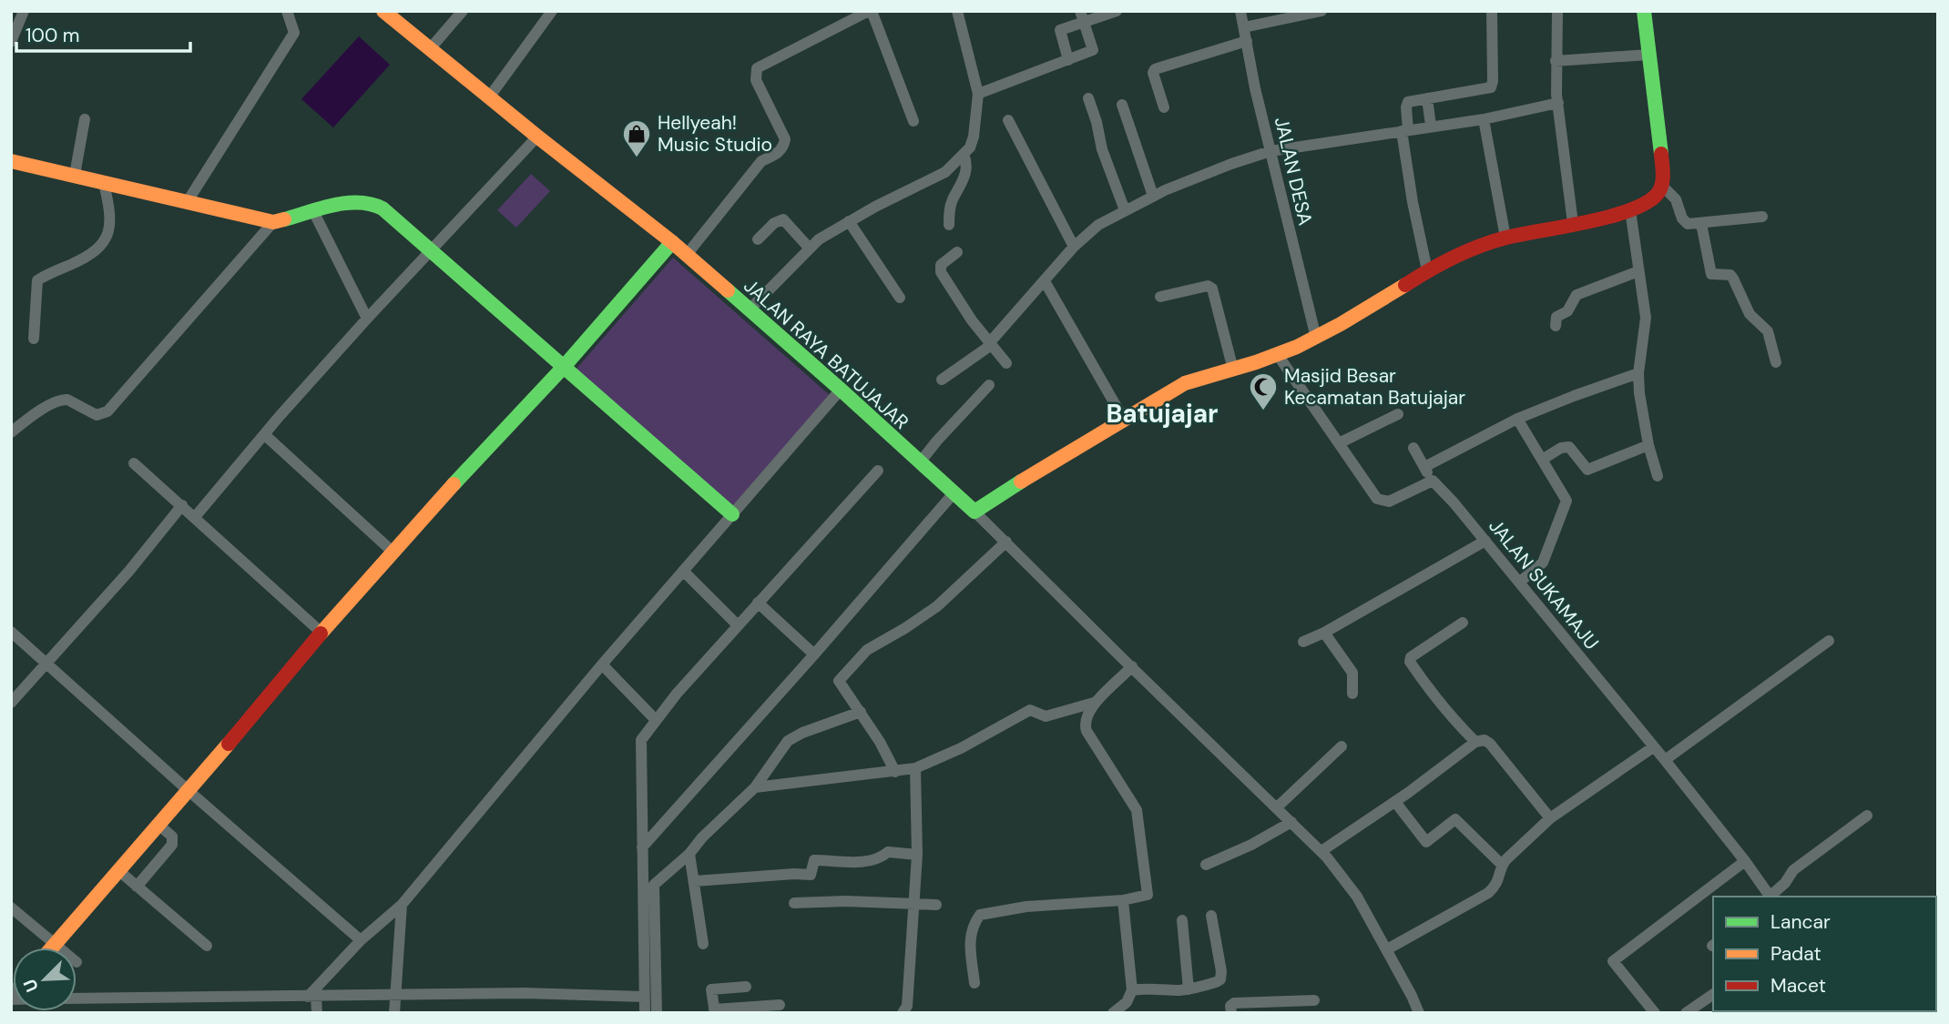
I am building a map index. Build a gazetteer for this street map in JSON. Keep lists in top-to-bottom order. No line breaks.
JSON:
{"streets":{"main road":["JALAN RAYA BATUJAJAR"],"street":["JALAN DESA","JALAN SUKAMAJU"]},"districts":["Batujajar"],"places":{"shop":["Hellyeah! Music Studio"],"mosque":["Masjid Besar Kecamatan Batujajar"]},"legend":["Lancar","Padat","Macet"],"scale_bar":"100 m","north":"bottom left"}
